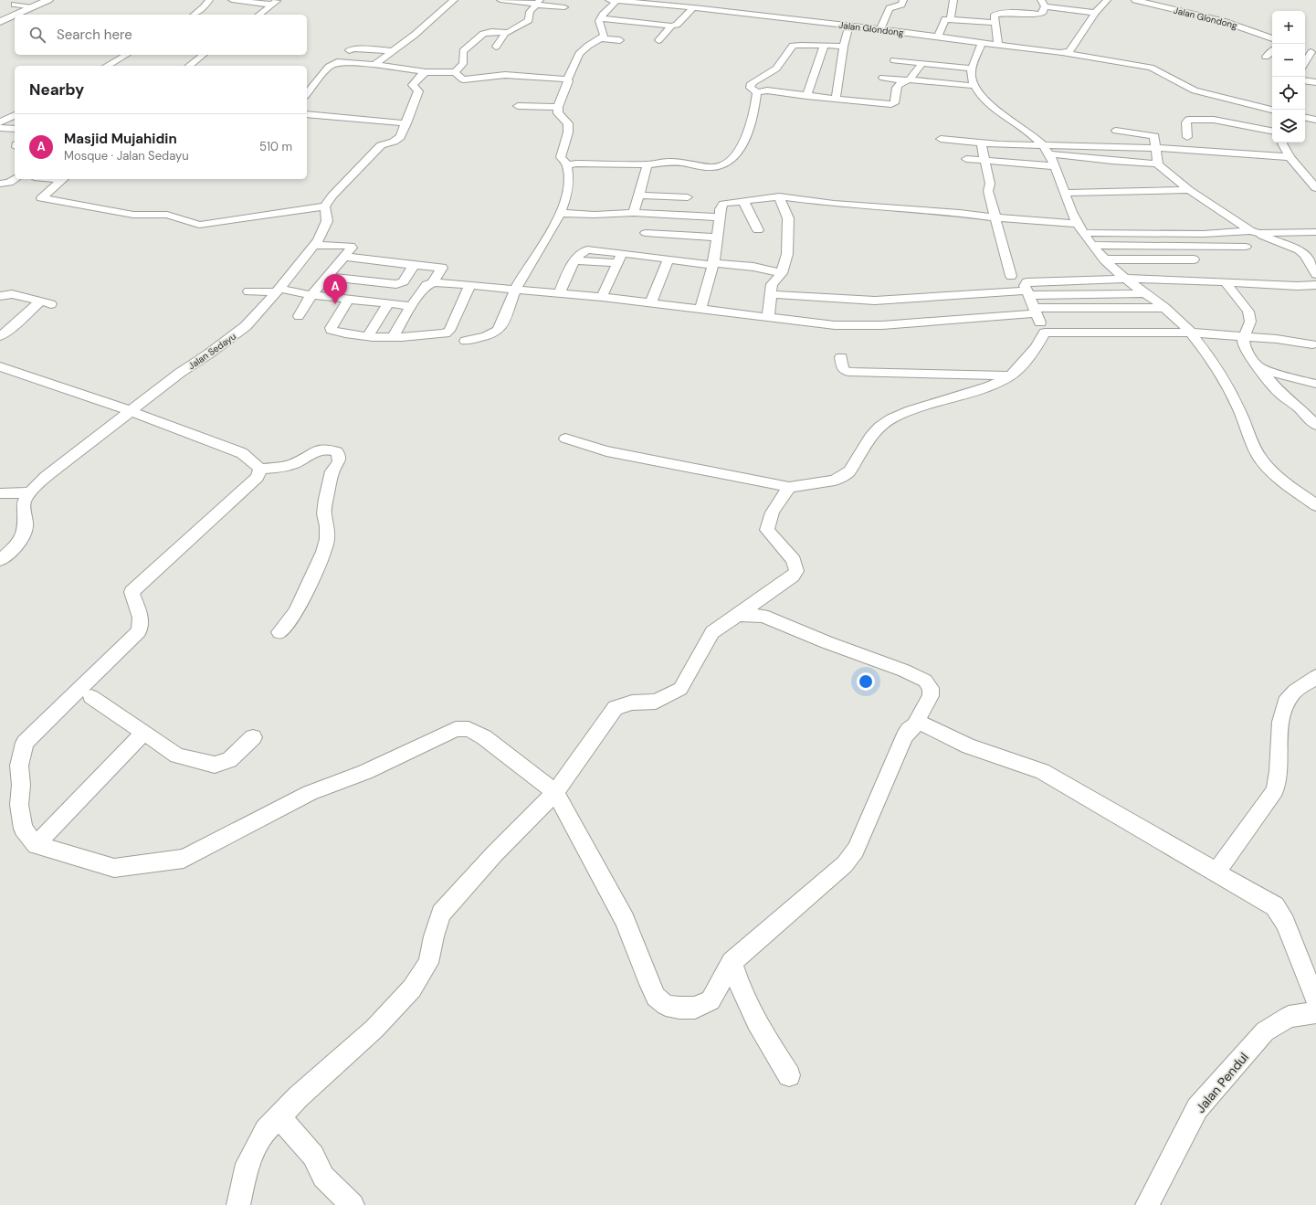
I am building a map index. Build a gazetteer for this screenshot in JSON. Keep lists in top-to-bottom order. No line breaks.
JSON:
{"streets":{"street":["Jalan Glondong","Jalan Sedayu","Jalan Pendul"]},"page":{"map_buttons":["+","−"],"search":"Search here","heading":"Nearby","list":[{"mark":"A","name":"Masjid Mujahidin","note":"Mosque · Jalan Sedayu","value":"510 m"}],"pins":"A"}}
